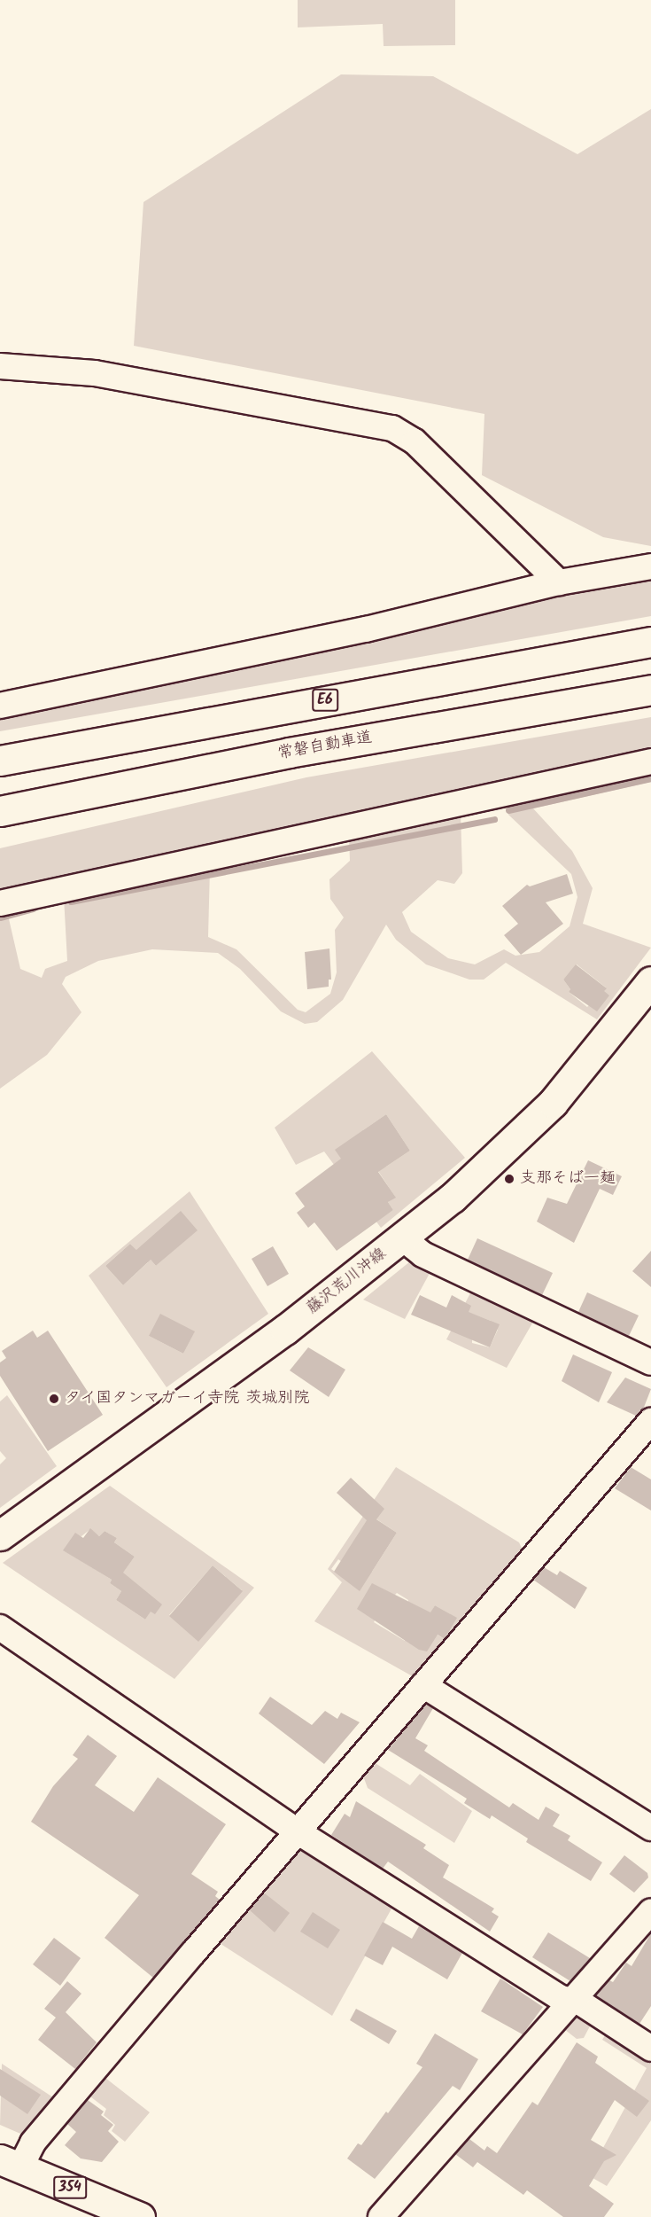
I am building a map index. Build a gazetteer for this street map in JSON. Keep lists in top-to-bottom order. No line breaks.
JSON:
{"streets":{"main road":["E6","常磐自動車道","藤沢荒川沖線","354"]},"places":["支那そば一麺","タイ国タンマガーイ寺院 茨城別院"]}
